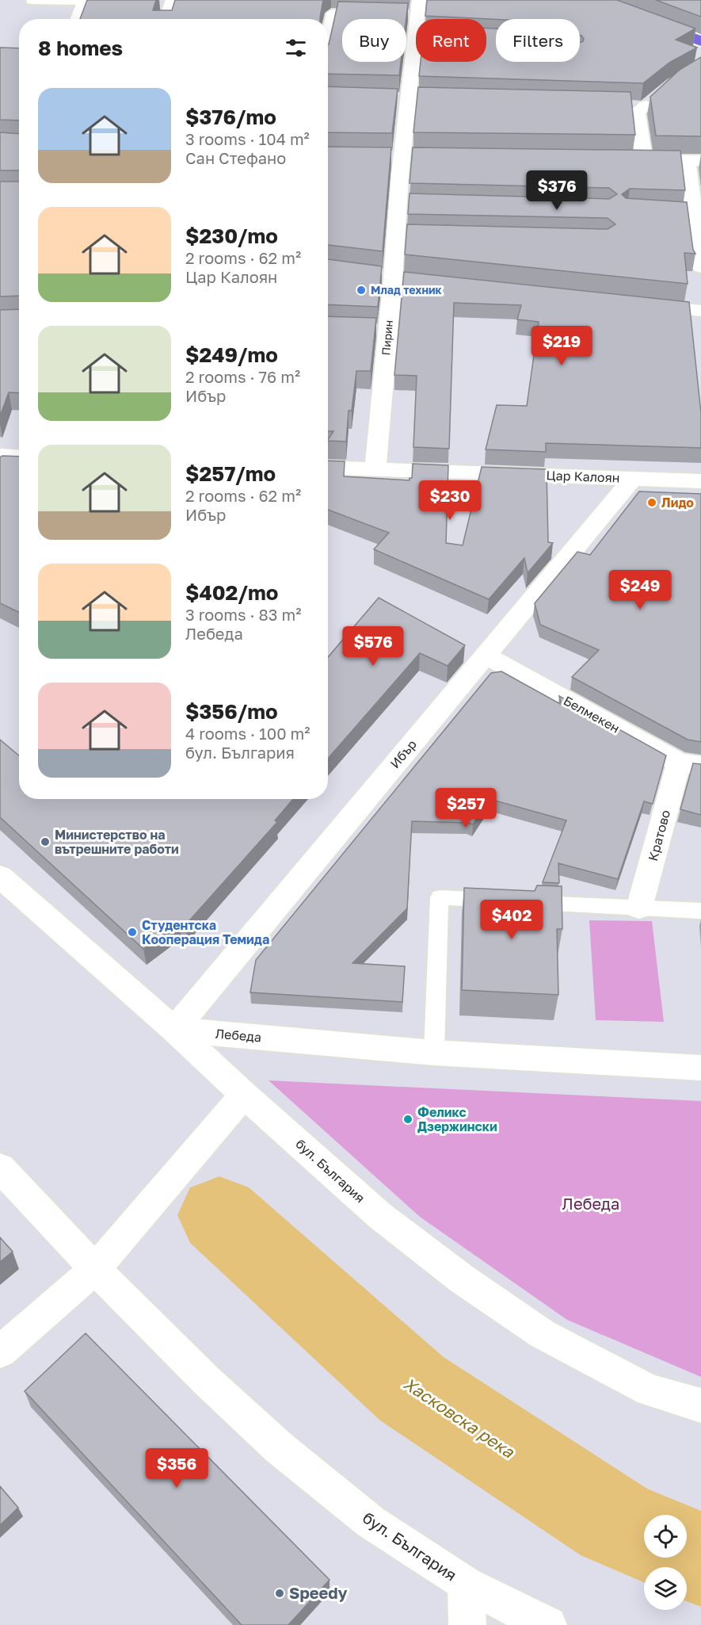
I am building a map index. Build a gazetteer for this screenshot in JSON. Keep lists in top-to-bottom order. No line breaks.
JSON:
{"streets":{"street":["Пирин","Цар Калоян","Белмекен","Ибър","Кратово","Лебеда","бул. България"]},"crossings":[["Пирин","Цар Калоян"],["Цар Калоян","Ибър"],["Белмекен","Ибър"],["Белмекен","Кратово"],["Ибър","Лебеда"],["Ибър","бул. България"],["Лебеда","бул. България"]],"water":["Хасковска река"],"parks":["Лебеда"],"places":["Млад техник","Лидо","Министерство на вътрешните работи","Студентска Кооперация Темида","Феликс Дзержински","Speedy"],"page":{"chip":["Buy","Rent","Filters"],"heading":"8 homes","list":[{"name":"$376/mo","note":"3 rooms · 104 m² · Сан Стефано"},{"name":"$230/mo","note":"2 rooms · 62 m² · Цар Калоян"},{"name":"$249/mo","note":"2 rooms · 76 m² · Ибър"},{"name":"$257/mo","note":"2 rooms · 62 m² · Ибър"},{"name":"$402/mo","note":"3 rooms · 83 m² · Лебеда"},{"name":"$356/mo","note":"4 rooms · 100 m² · бул. България"}],"price":["$376","$219","$230","$249","$576","$257","$402","$356"]}}
